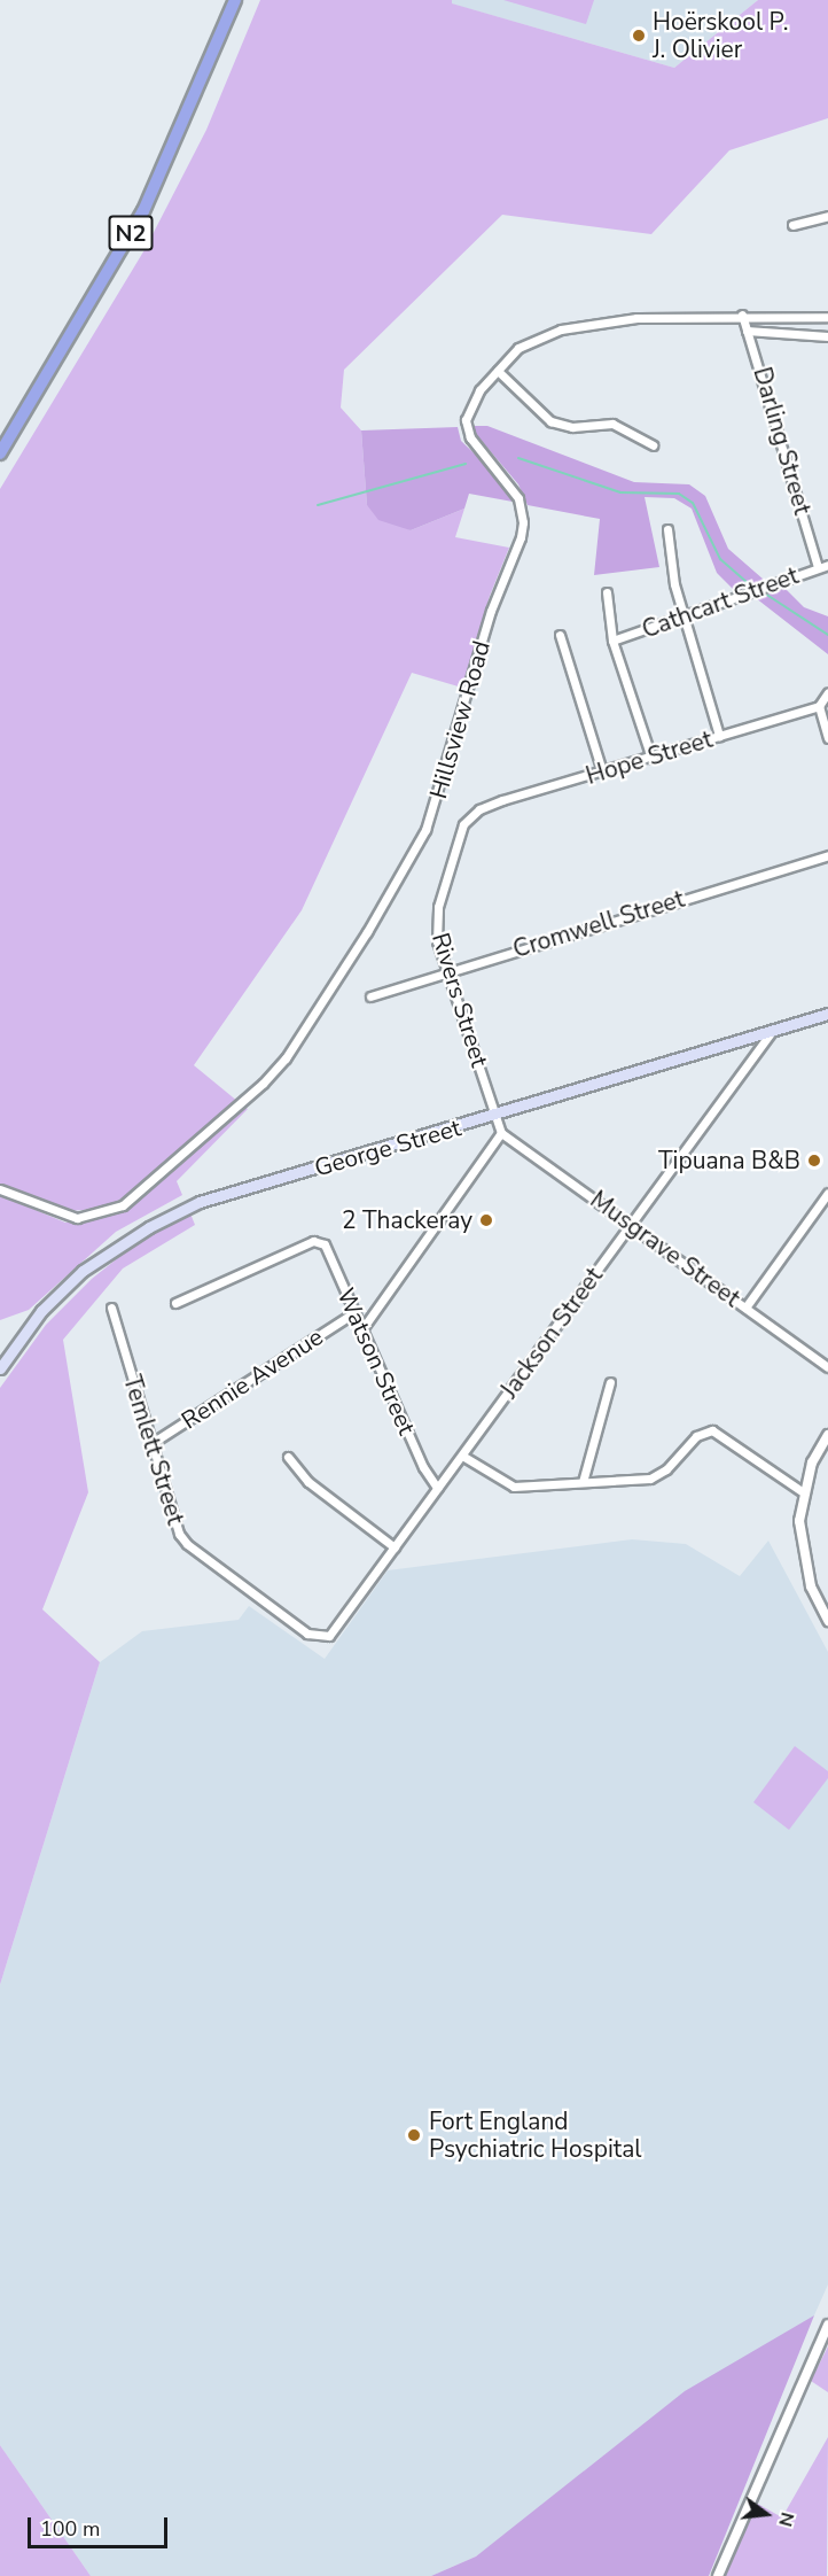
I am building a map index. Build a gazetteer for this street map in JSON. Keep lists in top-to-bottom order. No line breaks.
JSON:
{"streets":{"highway":["N2"],"main road":["George Street"],"street":["Darling Street","Cathcart Street","Hillsview Road","Hope Street","Cromwell Street","Rivers Street","Musgrave Street","Jackson Street","Watson Street","Rennie Avenue","Temlett Street"]},"crossings":[["Darling Street","Cathcart Street"],["Darling Street","Hillsview Road"],["Hope Street","Rivers Street"],["Cromwell Street","Rivers Street"],["Rivers Street","George Street"],["Rivers Street","Musgrave Street"],["George Street","Jackson Street"],["Musgrave Street","Jackson Street"],["Jackson Street","Watson Street"],["Jackson Street","Temlett Street"],["Watson Street","Rennie Avenue"],["Rennie Avenue","Temlett Street"]],"places":["Hoërskool P. J. Olivier","Tipuana B&B","2 Thackeray","Fort England Psychiatric Hospital"],"scale_bar":"100 m","north":"right"}
